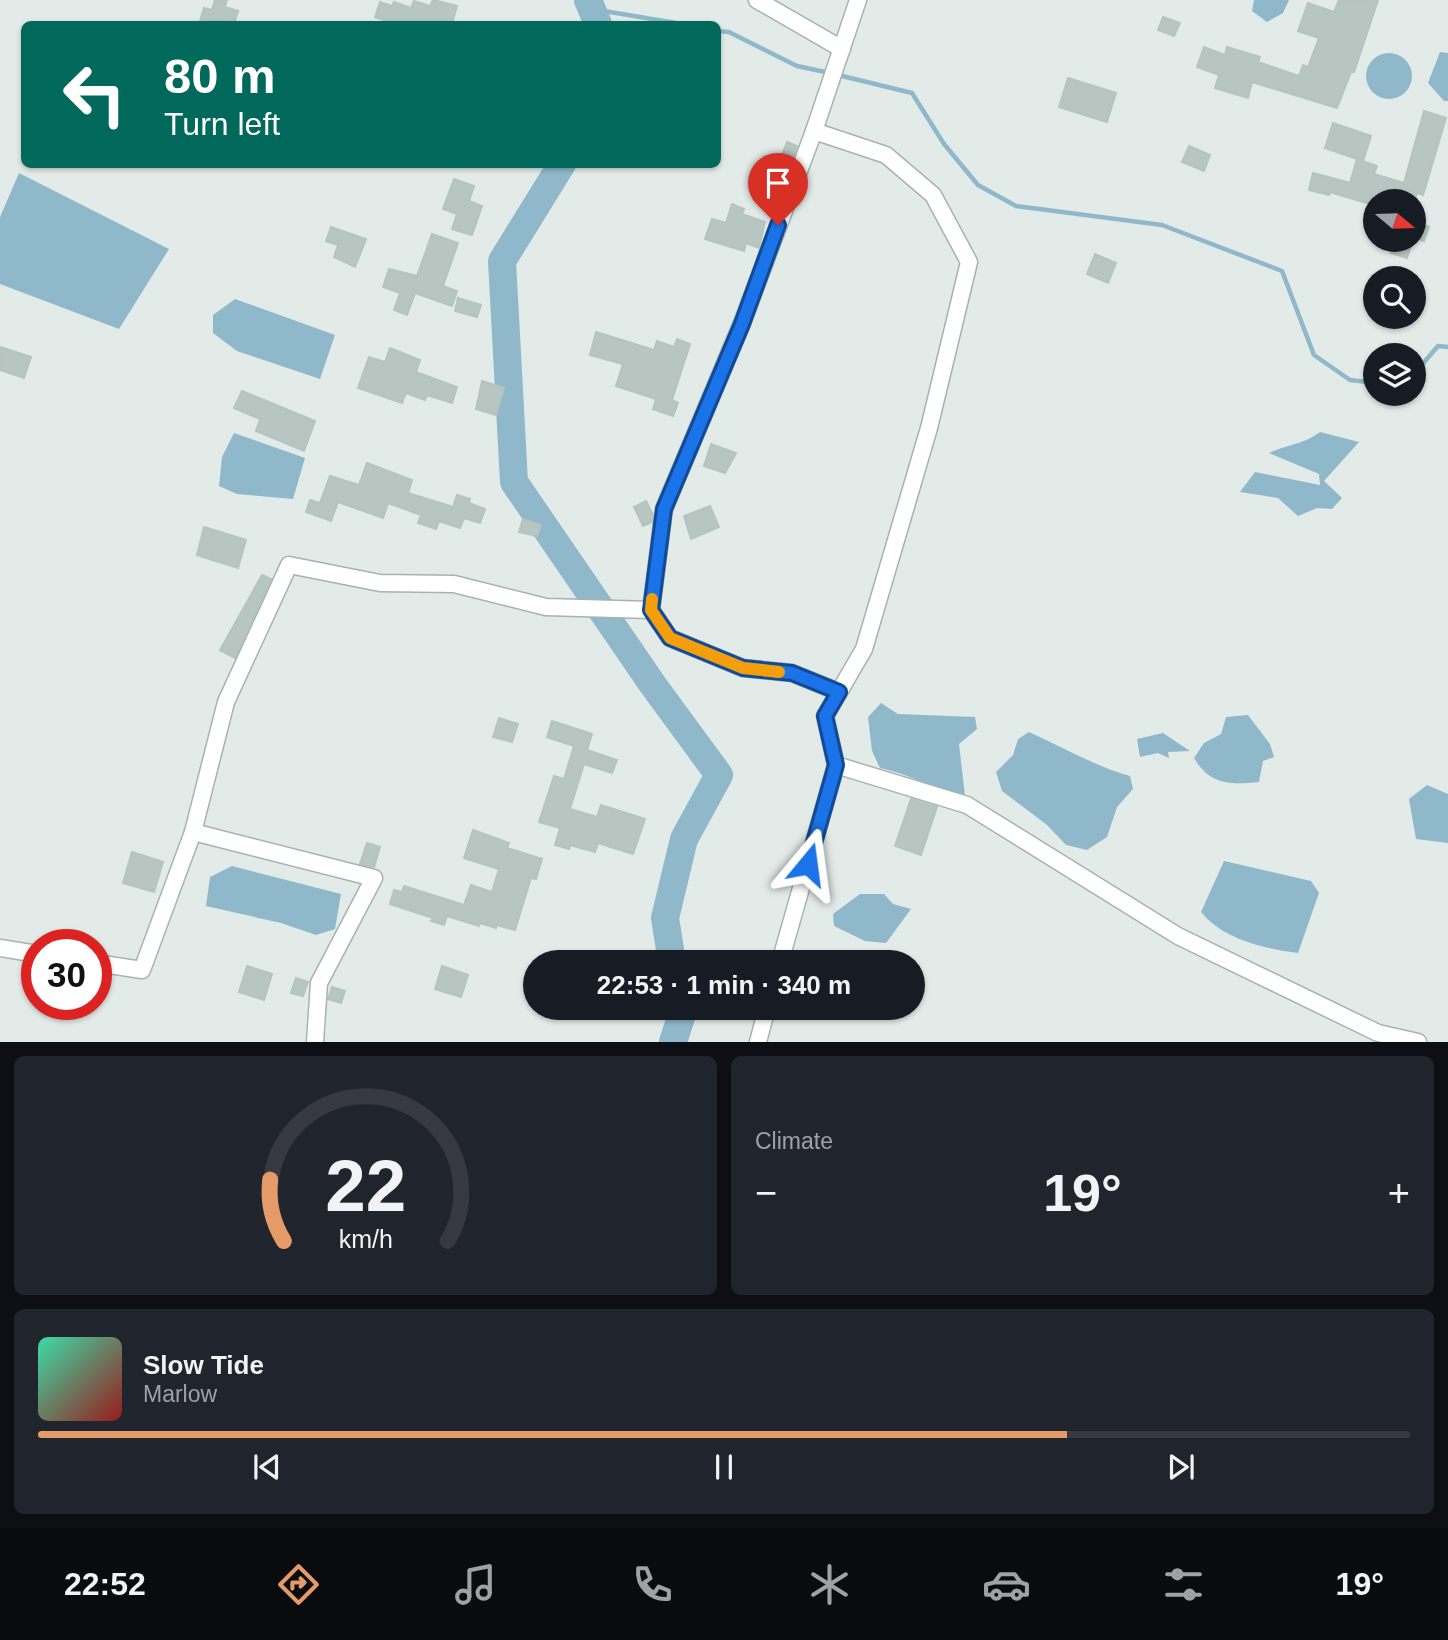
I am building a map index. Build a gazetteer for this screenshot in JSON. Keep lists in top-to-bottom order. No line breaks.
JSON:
{"north":"right","page":{"turn":["80 m","Turn left"],"limit":"30","trip":"22:53 · 1 min · 340 m","tile":"Climate","heat":["−","19°","+"],"song":["Slow Tide","Marlow"],"tabs":["22:52","19°"],"gauge":["22","km/h"]}}
